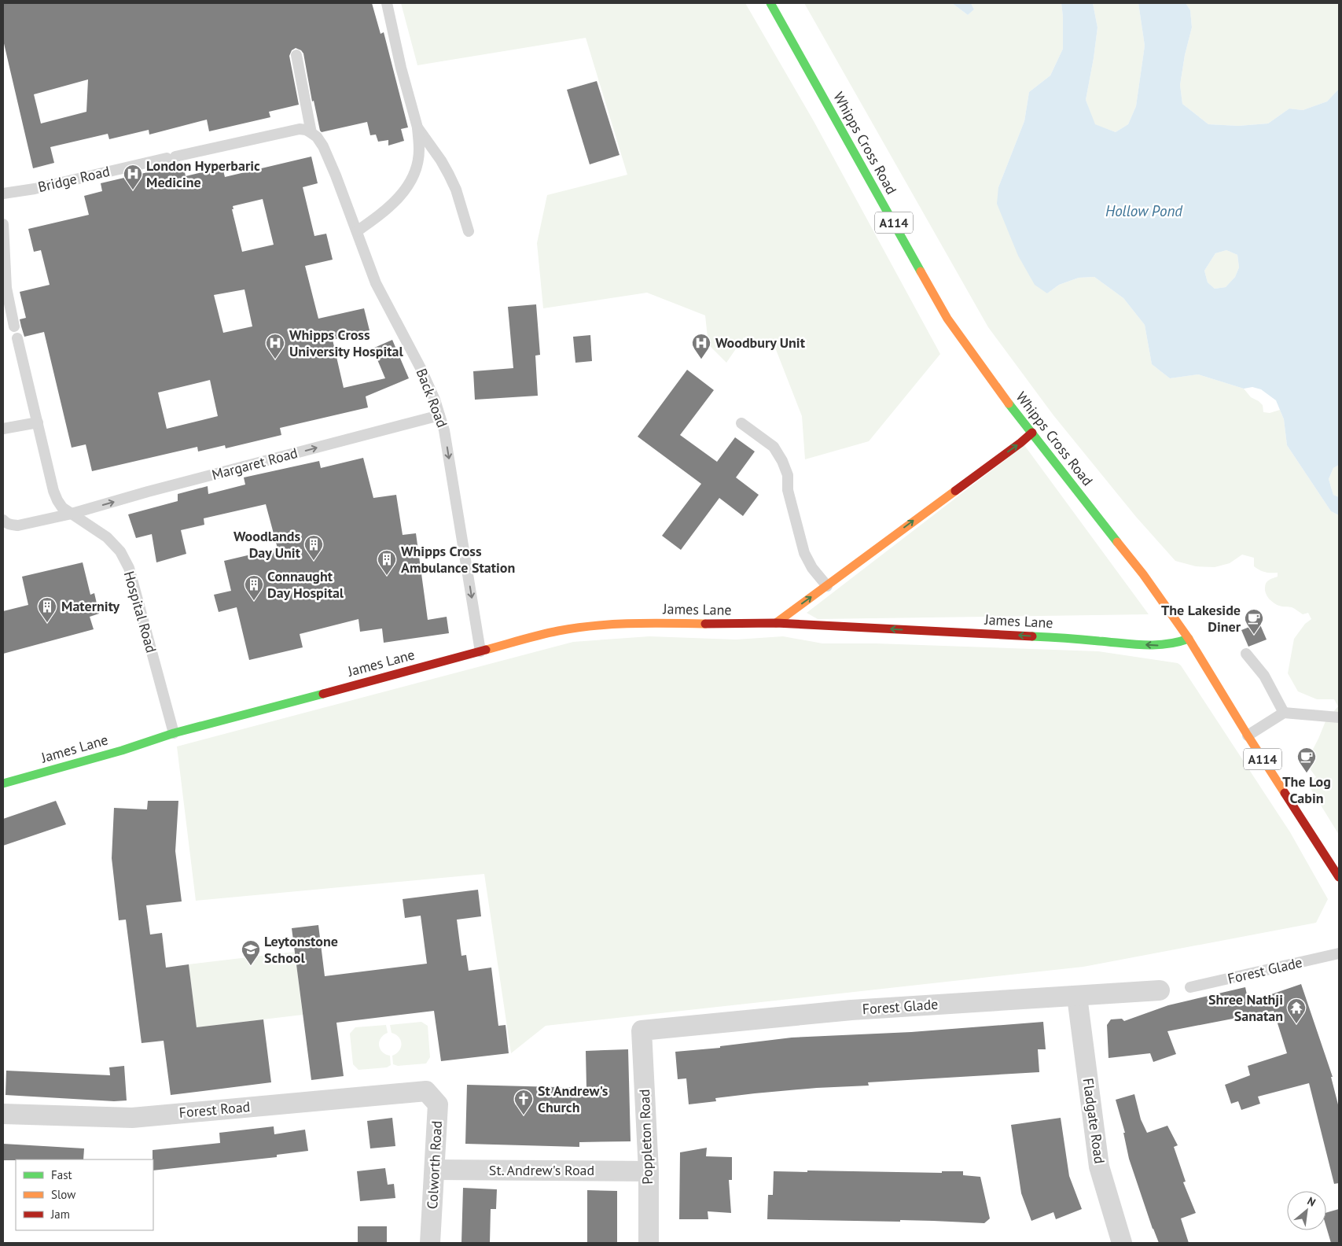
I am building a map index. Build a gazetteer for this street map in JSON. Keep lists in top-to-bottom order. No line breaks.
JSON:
{"streets":{"street":["Whipps Cross Road","A114","James Lane","Forest Glade","Forest Road","Fladgate Road","Poppleton Road","Colworth Road","St. Andrew's Road"],"lane":["Bridge Road","Back Road","Margaret Road","Hospital Road"]},"crossings":[["Whipps Cross Road","James Lane"],["Bridge Road","Back Road"],["Back Road","Margaret Road"],["Back Road","James Lane"],["Margaret Road","Hospital Road"],["James Lane","Hospital Road"],["Forest Glade","Fladgate Road"],["Forest Glade","Poppleton Road"],["Forest Road","Colworth Road"],["Poppleton Road","St. Andrew's Road"],["Colworth Road","St. Andrew's Road"]],"one_way":["Back Road","Margaret Road"],"water":["Hollow Pond"],"places":{"hospital":["London Hyperbaric Medicine","Whipps Cross University Hospital","Woodbury Unit"],"building":["Woodlands Day Unit","Whipps Cross Ambulance Station","Connaught Day Hospital","Maternity"],"cafe":["The Lakeside Diner","The Log Cabin"],"school or university":["Leytonstone School"],"temple":["Shree Nathji Sanatan"],"church":["St Andrew's Church"]},"legend":["Fast","Slow","Jam"],"north":"top right"}
